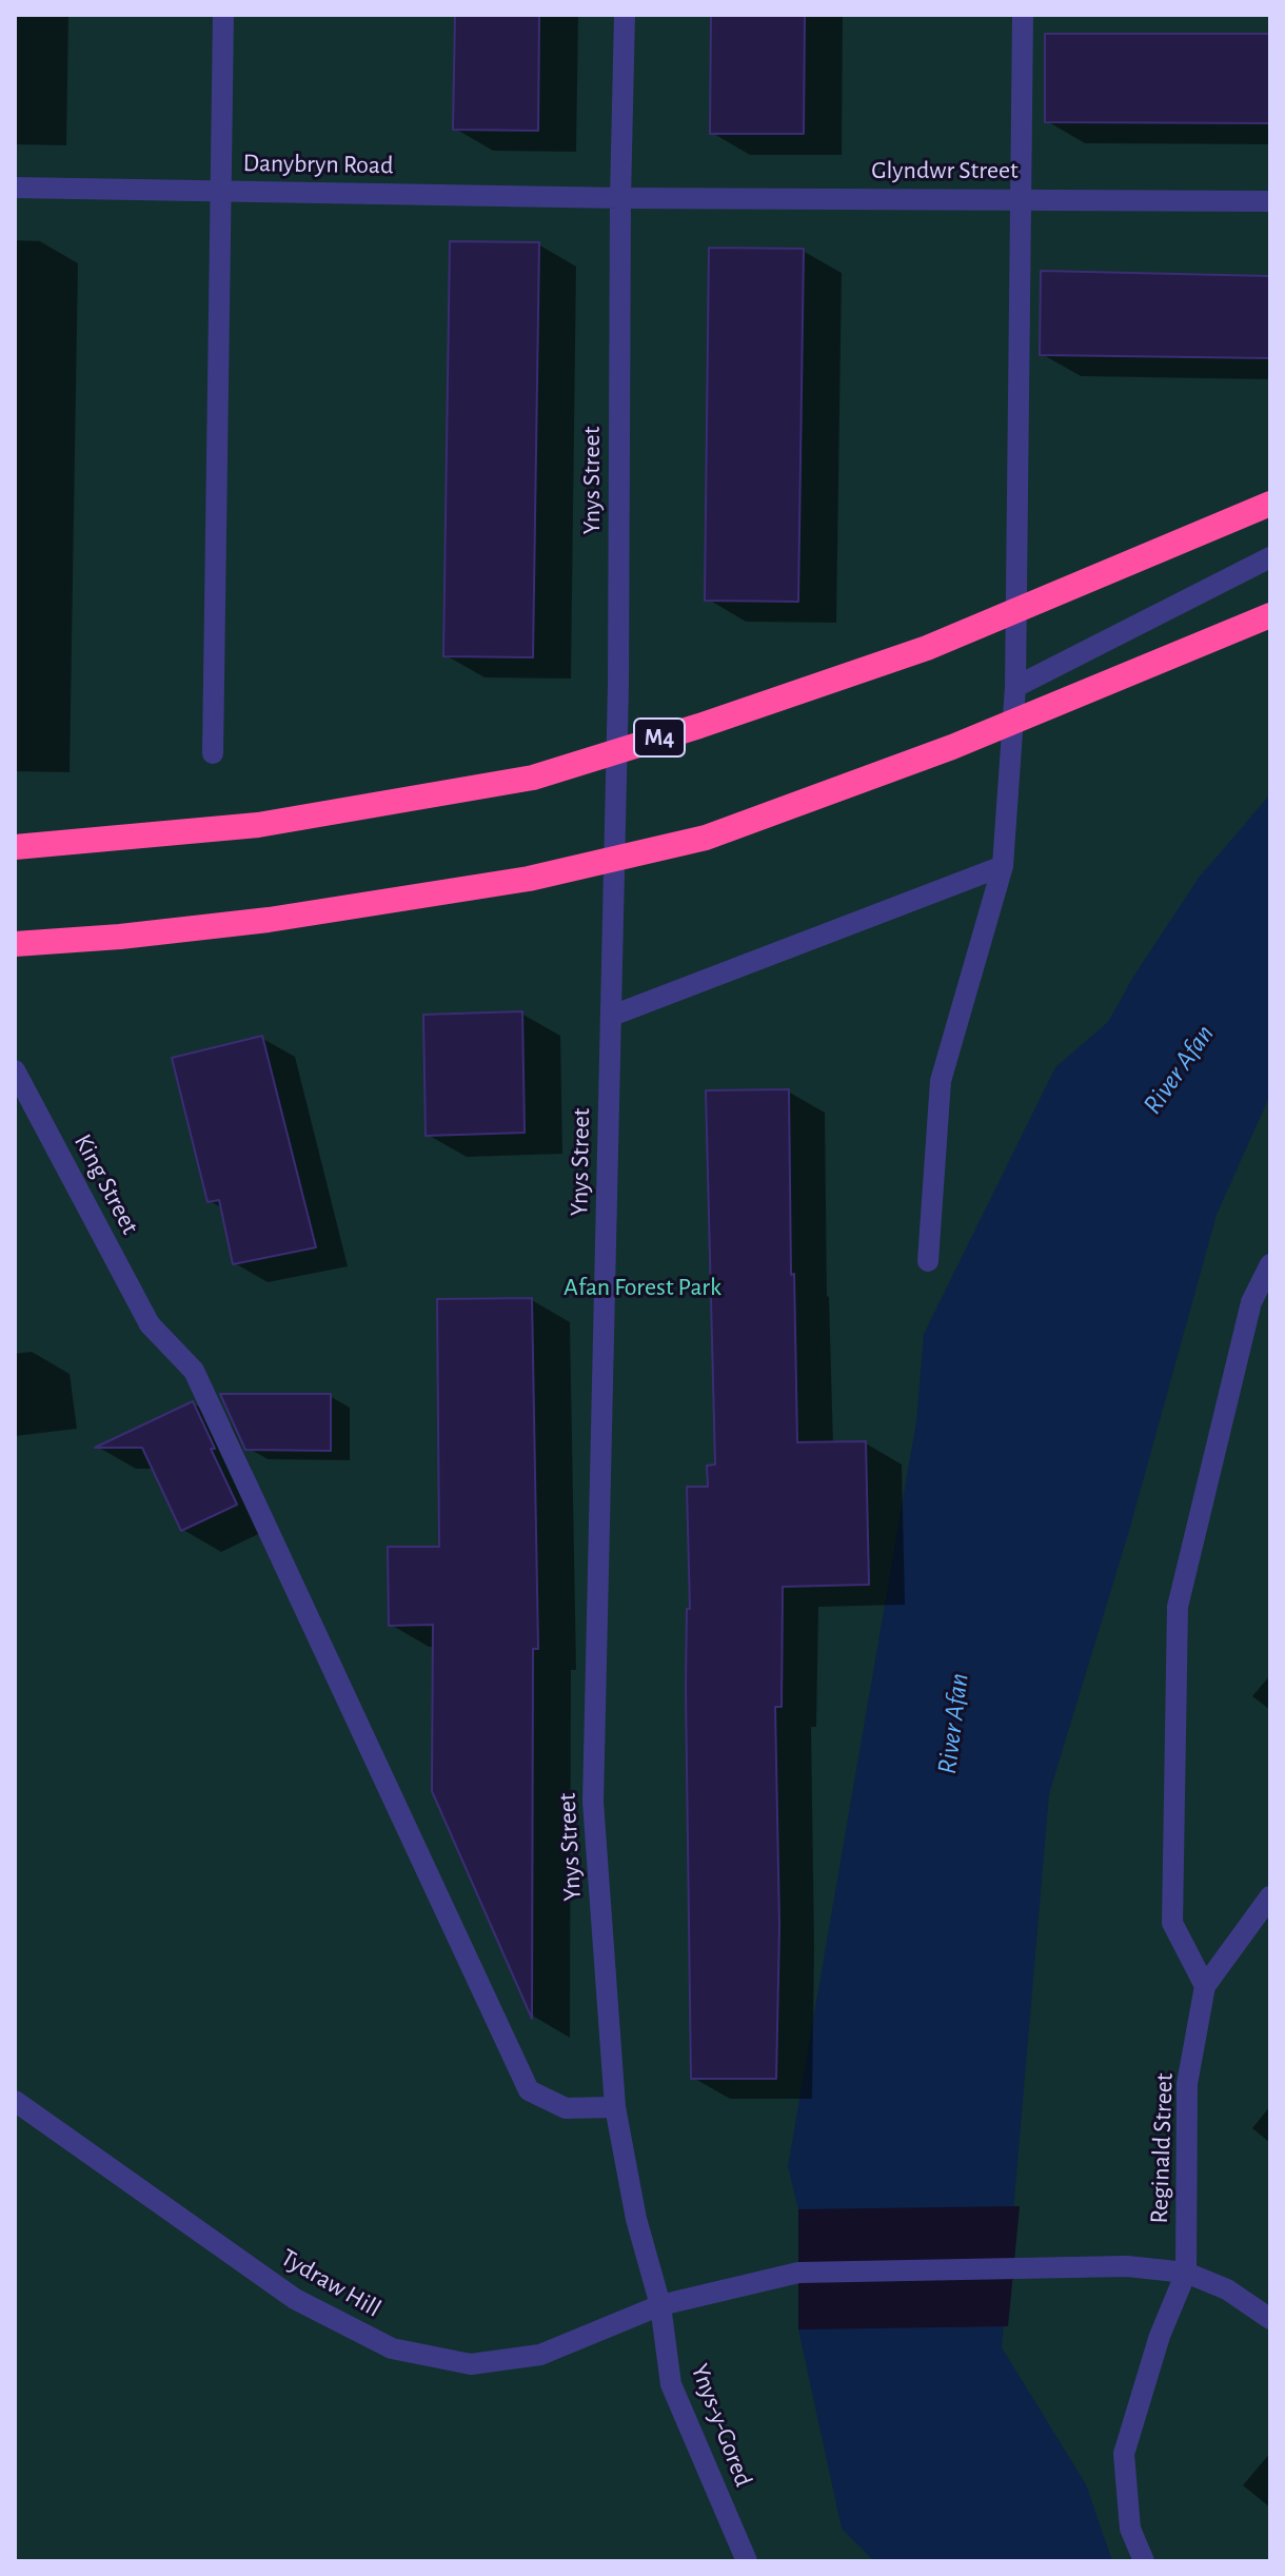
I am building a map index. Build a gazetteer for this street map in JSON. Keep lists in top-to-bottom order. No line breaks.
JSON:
{"streets":{"highway":["M4"],"street":["Danybryn Road","Glyndwr Street","Ynys Street","King Street","Reginald Street","Tydraw Hill","Ynys-y-Gored"]},"crossings":[["Danybryn Road","Glyndwr Street"],["Danybryn Road","Ynys Street"],["Glyndwr Street","Ynys Street"],["Ynys Street","King Street"],["Ynys Street","Tydraw Hill"],["Ynys Street","Ynys-y-Gored"],["Reginald Street","Tydraw Hill"],["Tydraw Hill","Ynys-y-Gored"]],"water":["River Afan"],"parks":["Afan Forest Park"]}
